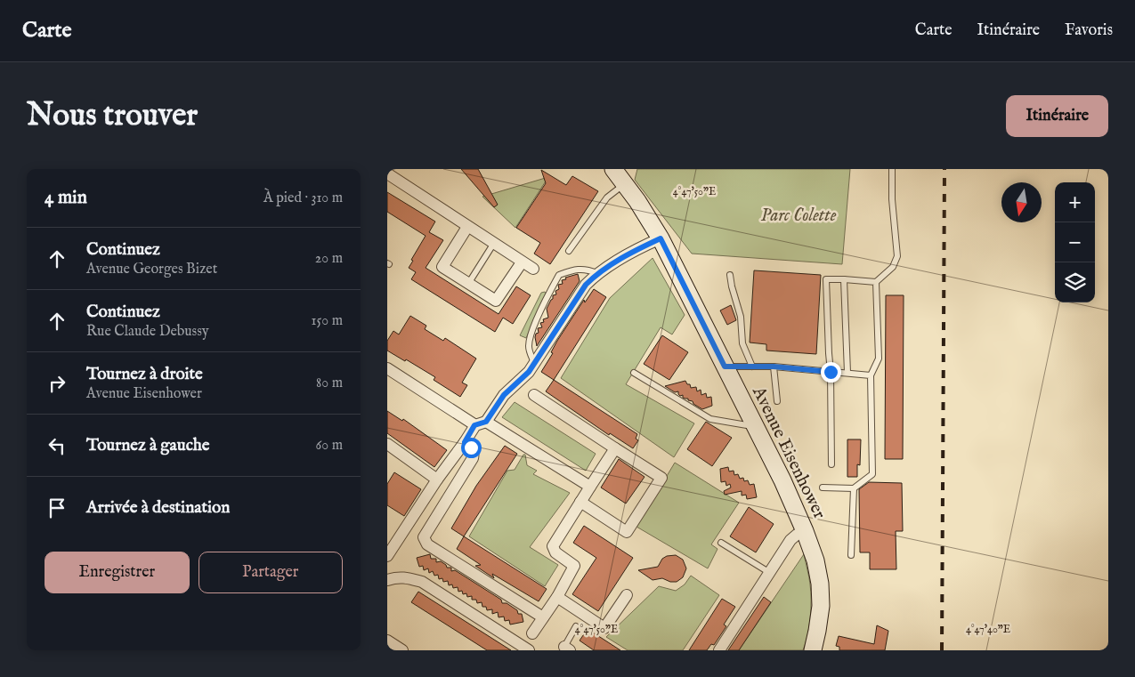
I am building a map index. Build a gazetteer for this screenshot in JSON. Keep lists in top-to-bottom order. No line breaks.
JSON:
{"streets":{"street":["Avenue Eisenhower"]},"parks":["Parc Colette"],"north":"bottom","page":{"header":"Carte","nav":["Carte","Itinéraire","Favoris"],"buttons":["Itinéraire",["Enregistrer","Partager"]],"title":"Nous trouver","heading":["4 min","À pied · 310 m"],"map_buttons":["+","−"],"list":[["Continuez","Avenue Georges Bizet","20 m"],["Continuez","Rue Claude Debussy","150 m"],["Tournez à droite","Avenue Eisenhower","80 m"],["Tournez à gauche","60 m"],"Arrivée à destination"]},"coordinates":["4°47'50\"E","4°47'40\"E"]}
